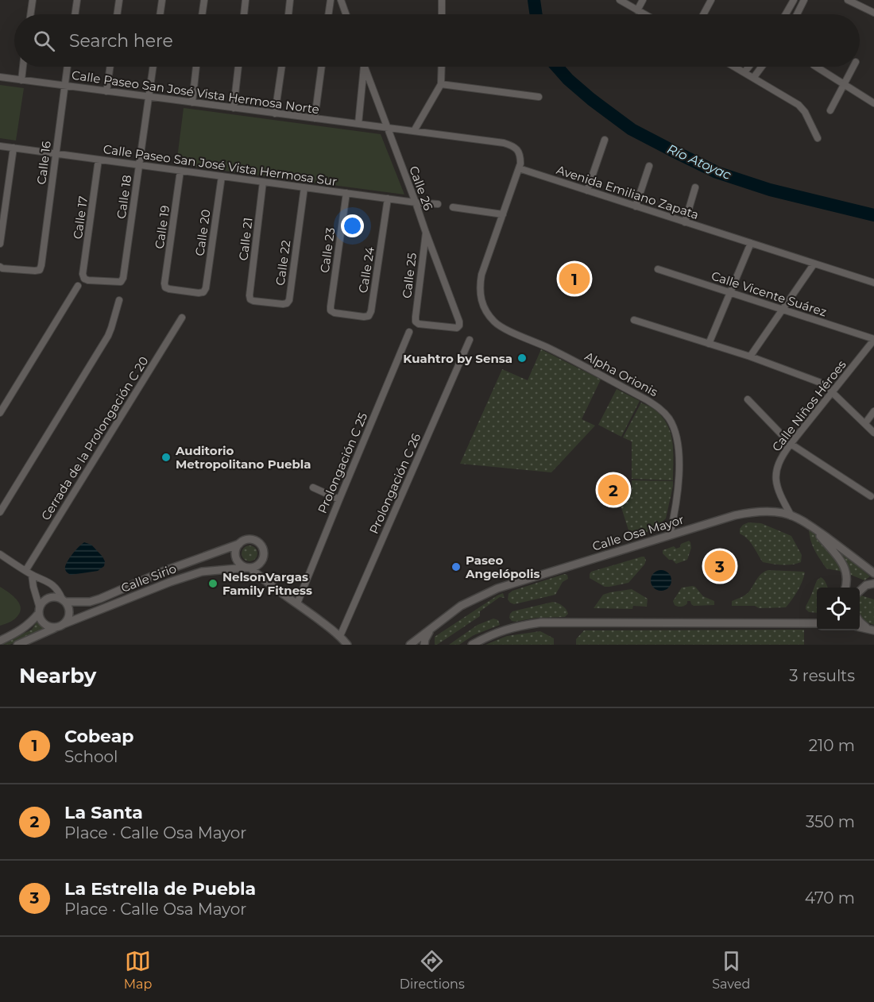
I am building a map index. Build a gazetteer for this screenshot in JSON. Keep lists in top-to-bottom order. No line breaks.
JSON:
{"streets":{"street":["Calle Paseo San José Vista Hermosa Norte","Calle 16","Calle Paseo San José Vista Hermosa Sur","Calle 26","Avenida Emiliano Zapata","Calle 18","Calle 17","Calle 19","Calle 20","Calle 21","Calle 23","Calle 22","Calle 24","Calle 25","Calle Vicente Suárez","Alpha Orionis","Calle Niños Héroes","Cerrada de la Prolongación C 20","Prolongación C 25","Prolongación C 26","Calle Osa Mayor","Calle Sirio"]},"crossings":[["Calle Paseo San José Vista Hermosa Norte","Calle 16"],["Calle Paseo San José Vista Hermosa Norte","Calle 26"],["Calle Paseo San José Vista Hermosa Norte","Calle 18"],["Calle 16","Calle Paseo San José Vista Hermosa Sur"],["Calle Paseo San José Vista Hermosa Sur","Calle 26"],["Calle Paseo San José Vista Hermosa Sur","Calle 18"],["Calle Paseo San José Vista Hermosa Sur","Calle 17"],["Calle Paseo San José Vista Hermosa Sur","Calle 19"],["Calle Paseo San José Vista Hermosa Sur","Calle 20"],["Calle Paseo San José Vista Hermosa Sur","Calle 21"],["Calle Paseo San José Vista Hermosa Sur","Calle 23"],["Calle Paseo San José Vista Hermosa Sur","Calle 22"],["Calle Paseo San José Vista Hermosa Sur","Calle 24"],["Calle 26","Calle 25"],["Calle 18","Calle 17"],["Calle 19","Calle 20"],["Calle 21","Calle 22"],["Calle 23","Calle 24"],["Calle Vicente Suárez","Calle Niños Héroes"],["Alpha Orionis","Calle Osa Mayor"],["Calle Niños Héroes","Calle Osa Mayor"]],"water":["Río Atoyac"],"places":["Kuahtro by Sensa","Auditorio Metropolitano Puebla","Paseo Angelópolis","NelsonVargas Family Fitness"],"page":{"search":"Search here","pins":["1","2","3"],"heading":["Nearby","3 results"],"list":[{"mark":"1","name":"Cobeap","note":"School","value":"210 m"},{"mark":"2","name":"La Santa","note":"Place · Calle Osa Mayor","value":"350 m"},{"mark":"3","name":"La Estrella de Puebla","note":"Place · Calle Osa Mayor","value":"470 m"}],"nav":["Map","Directions","Saved"]}}
